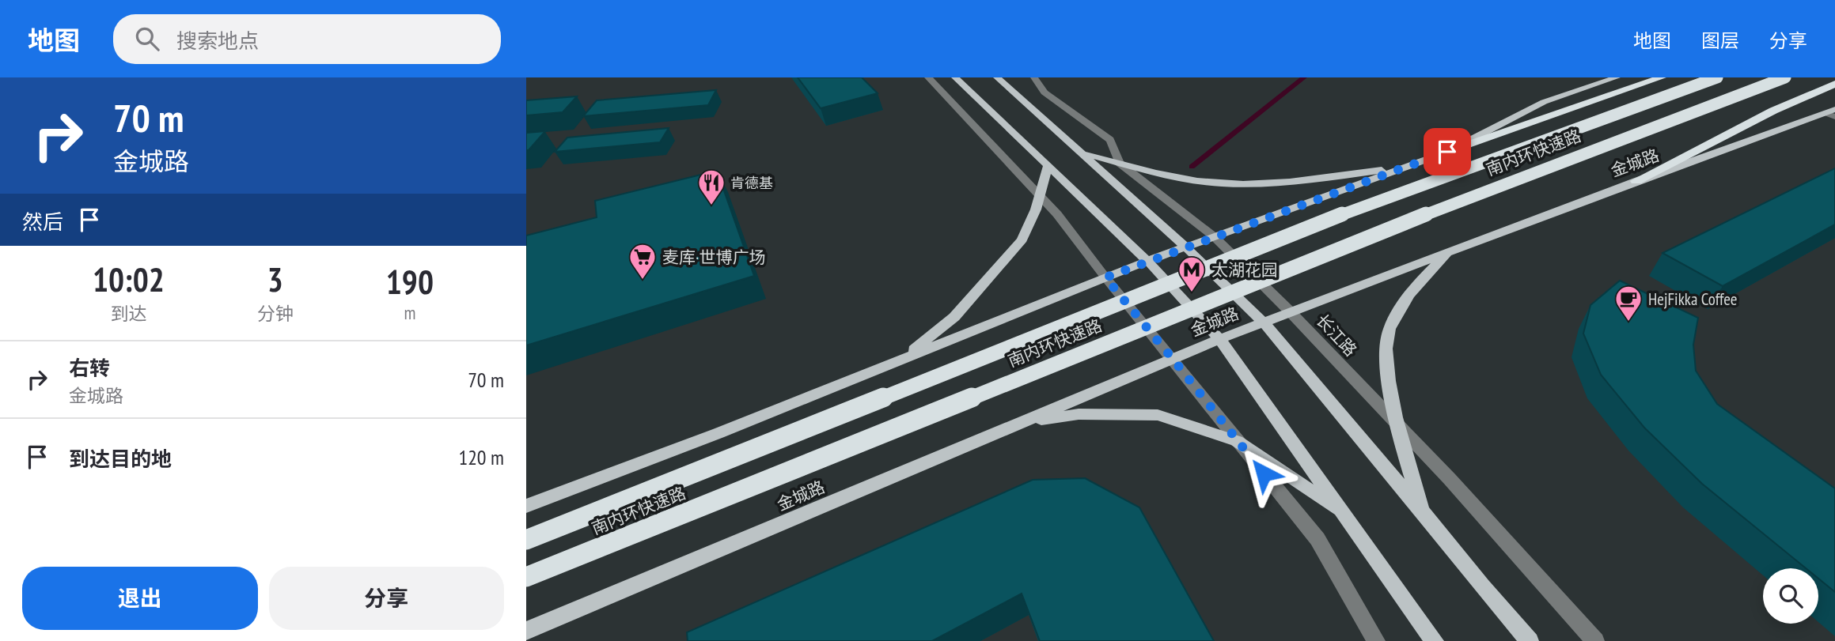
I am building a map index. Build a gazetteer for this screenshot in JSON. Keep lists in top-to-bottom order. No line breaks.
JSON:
{"streets":{"highway":["南内环快速路"],"main road":["金城路"],"lane":["长江路"]},"crossings":[["金城路","长江路"]],"places":{"restaurant":["肯德基"],"supermarket":["麦库·世博广场"],"metro station":["太湖花园"],"cafe":["HejFikka Coffee"]},"page":{"header":"地图","search":"搜索地点","nav":["地图","图层","分享"],"turn":["70 m","金城路"],"then":"然后","eta":["10:02","到达","3","分钟","190","m"],"list":[{"name":"右转","note":"金城路","value":"70 m"},{"name":"到达目的地","value":"120 m"}],"buttons":["退出","分享"]}}
